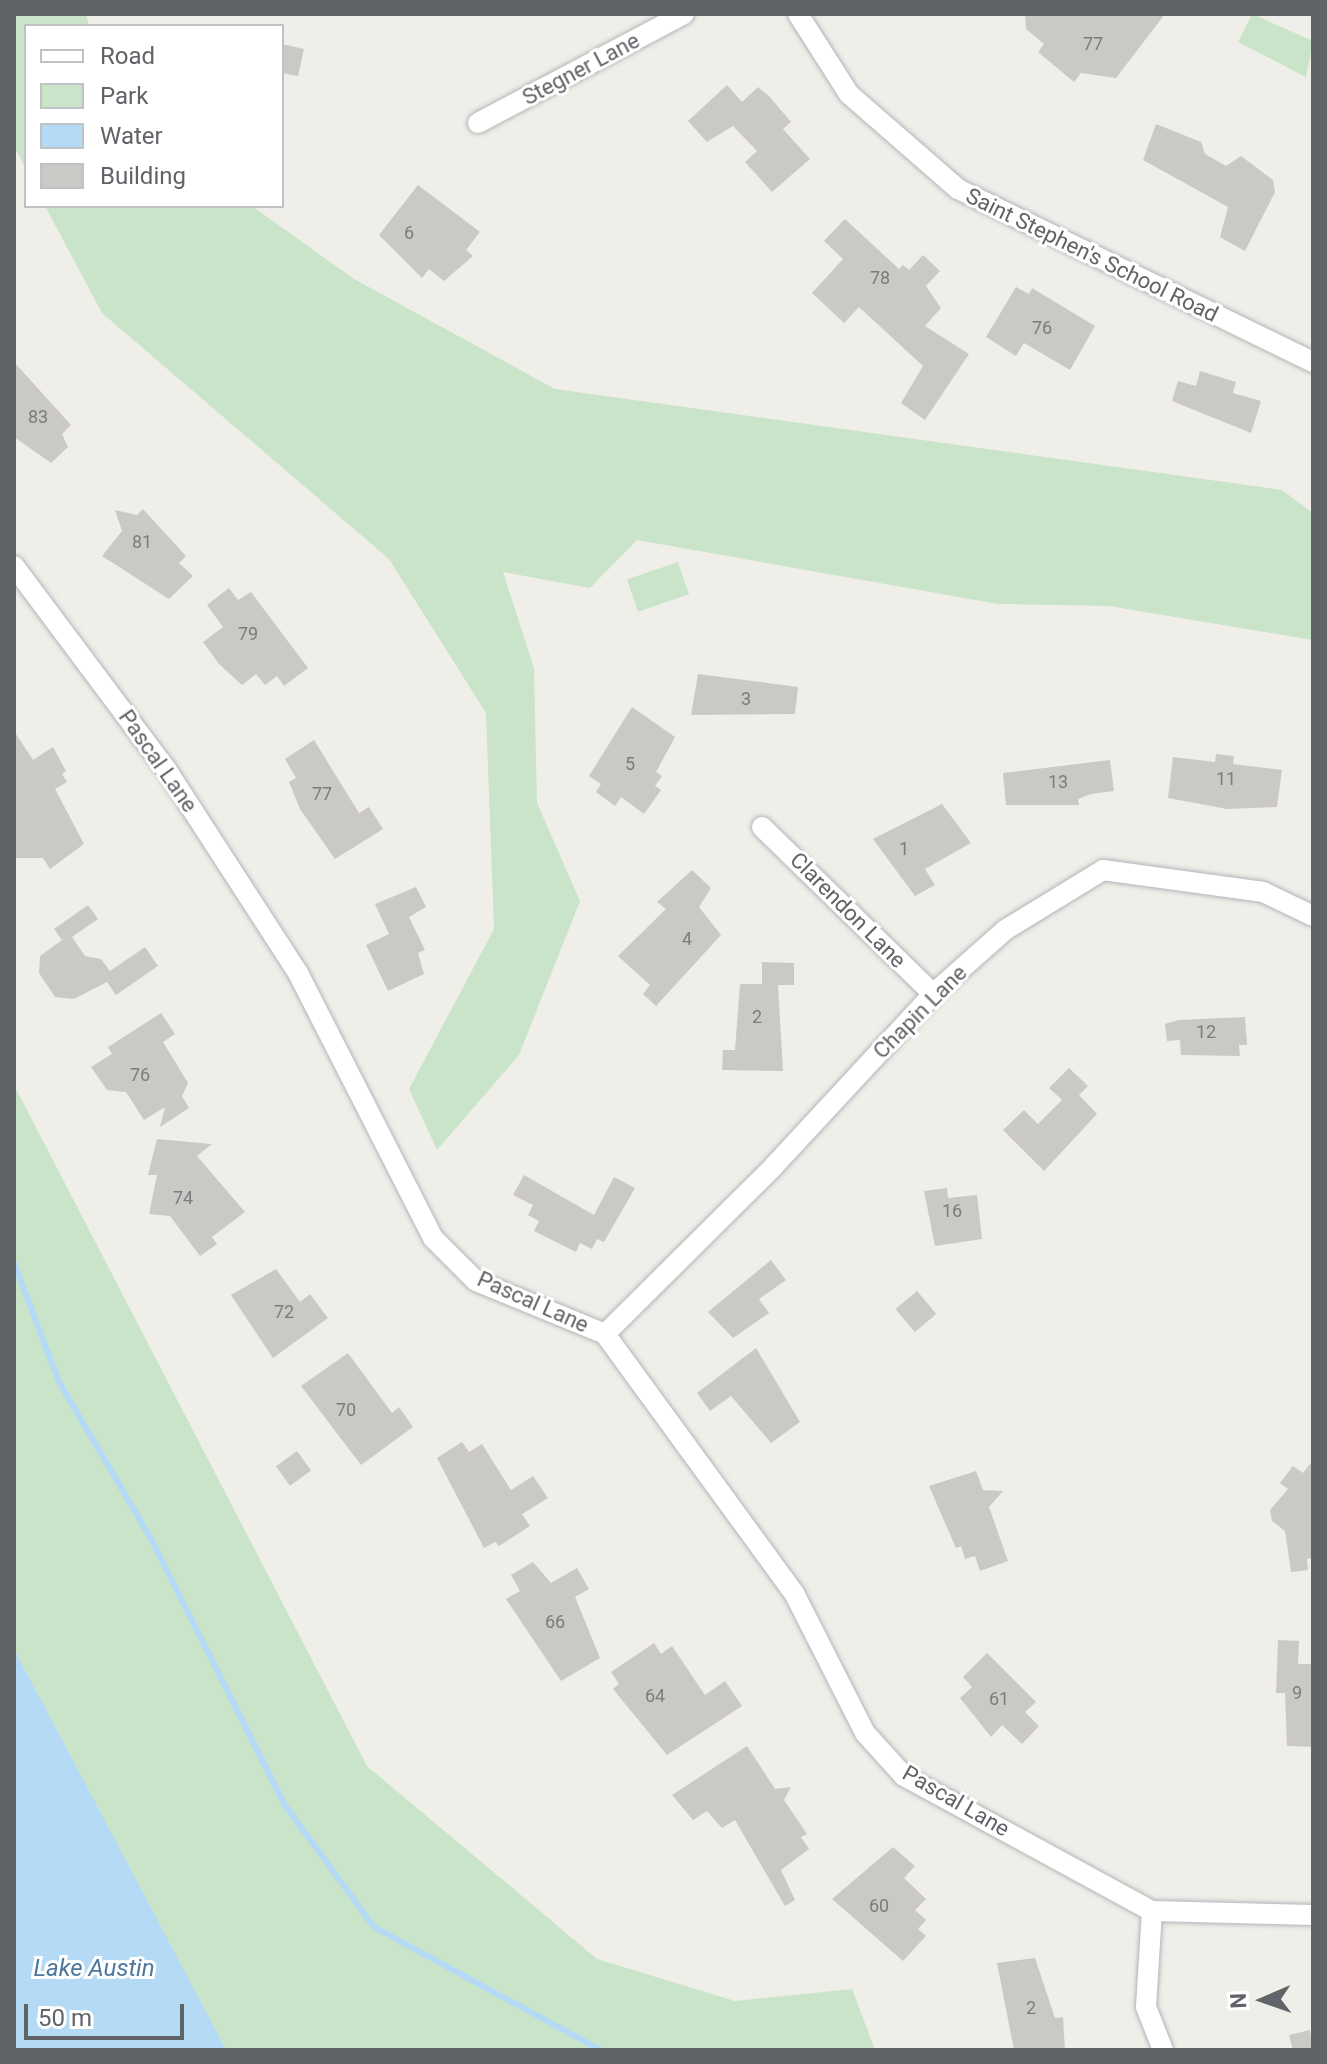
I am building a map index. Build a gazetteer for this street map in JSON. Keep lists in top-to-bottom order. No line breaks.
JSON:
{"streets":{"street":["Stegner Lane","Saint Stephen's School Road","Pascal Lane","Clarendon Lane","Chapin Lane"]},"crossings":[["Pascal Lane","Chapin Lane"],["Clarendon Lane","Chapin Lane"]],"water":["Lake Austin"],"house_numbers":["77","6","78","76","83","81","79","3","5","11","13","77","1","4","2","12","76","74","16","72","70","66","9","64","61","60","2"],"legend":["Road","Park","Water","Building"],"scale_bar":"50 m","north":"left"}
